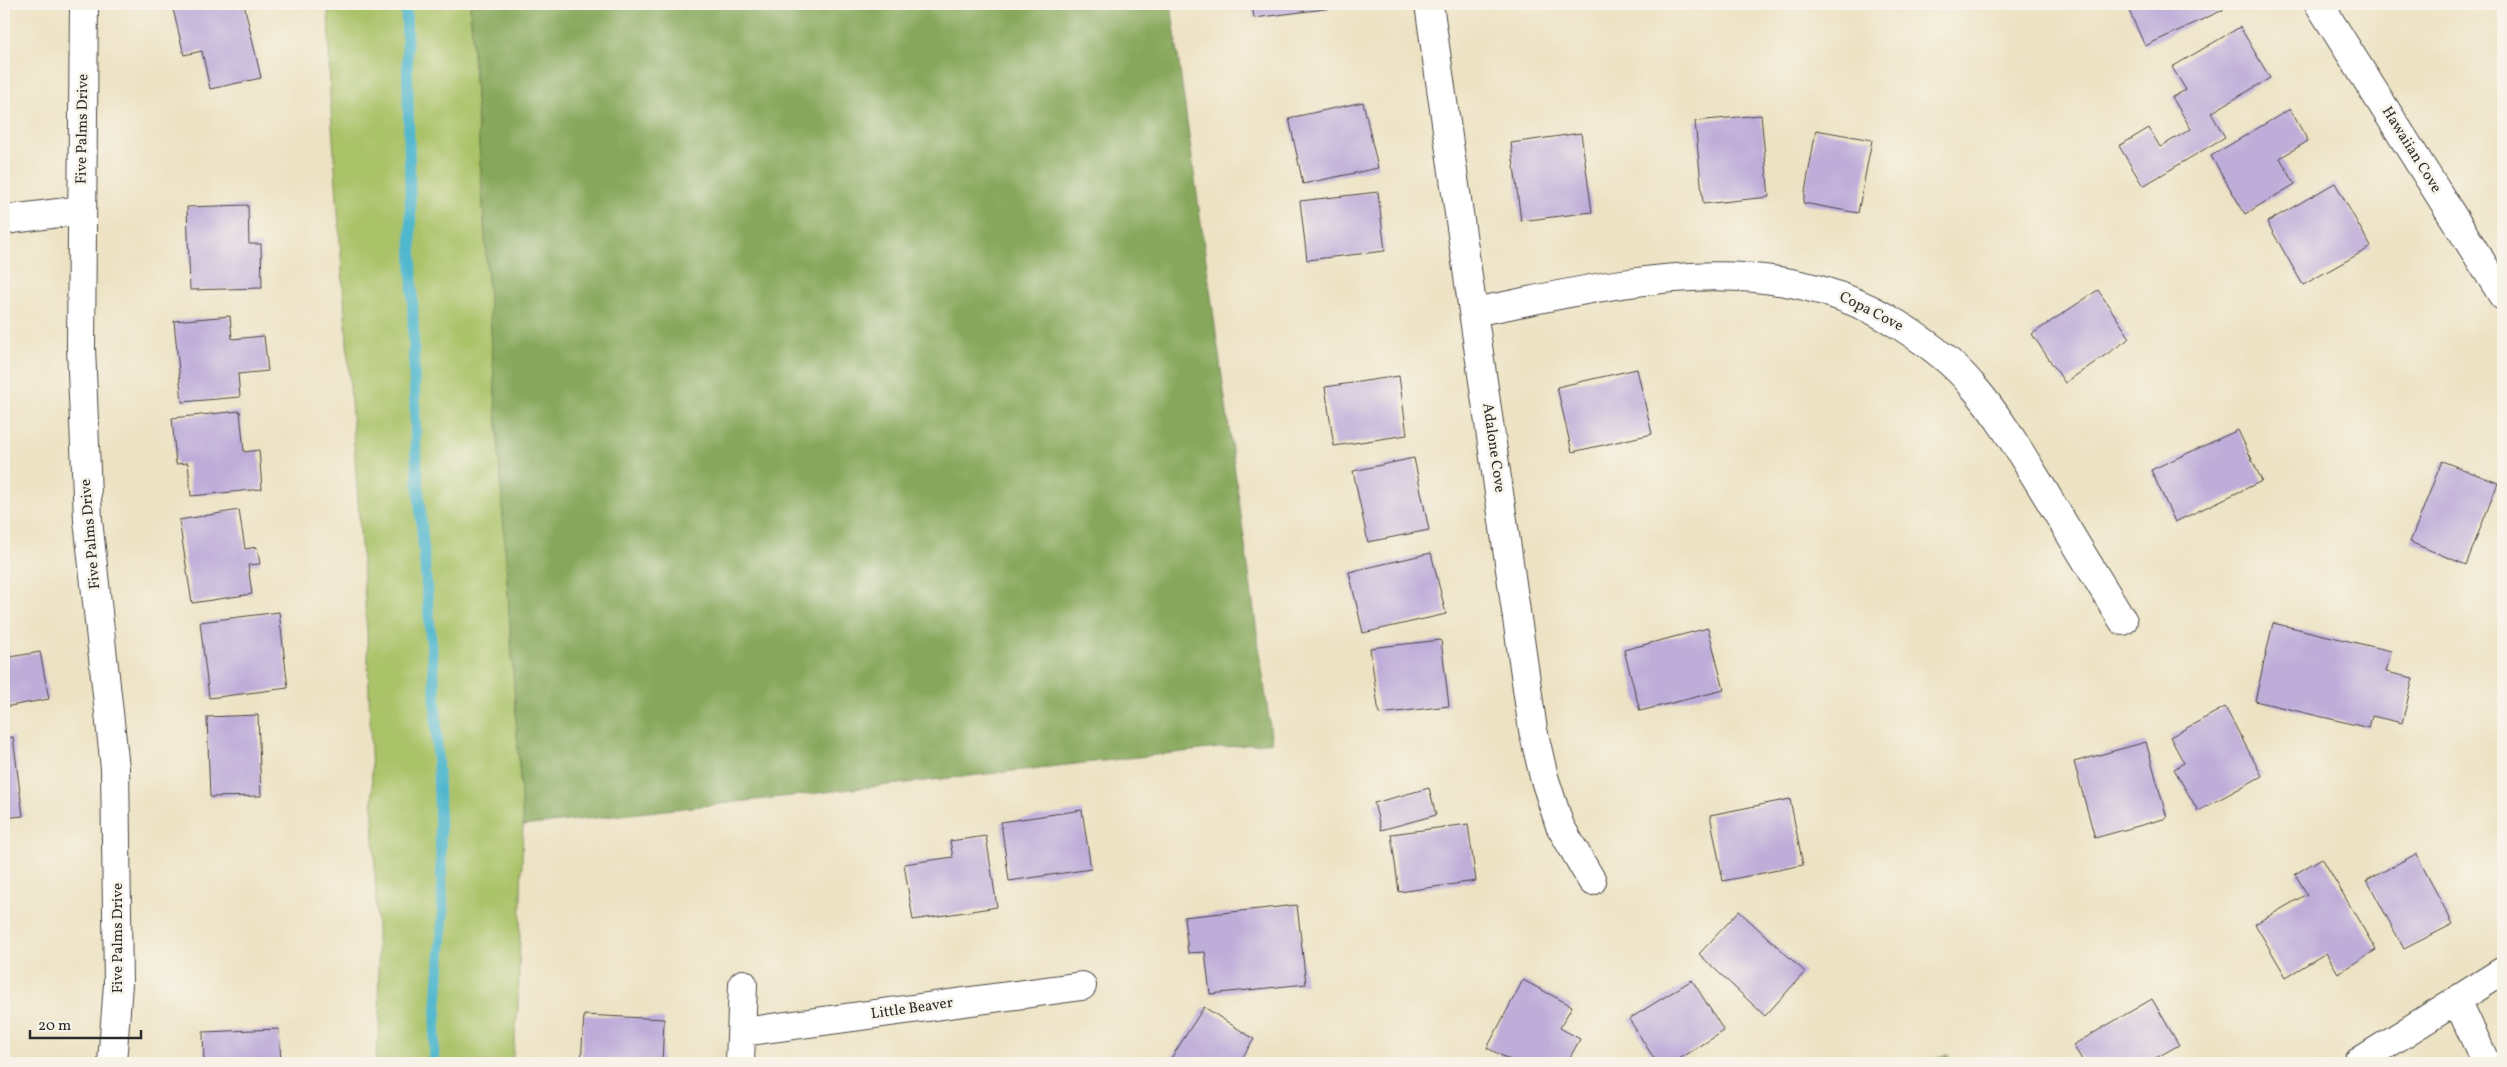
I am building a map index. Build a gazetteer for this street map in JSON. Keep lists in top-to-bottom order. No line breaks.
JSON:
{"streets":{"street":["Five Palms Drive","Hawaiian Cove","Copa Cove","Adalone Cove","Little Beaver"]},"crossings":[["Copa Cove","Adalone Cove"]],"scale_bar":"20 m"}
